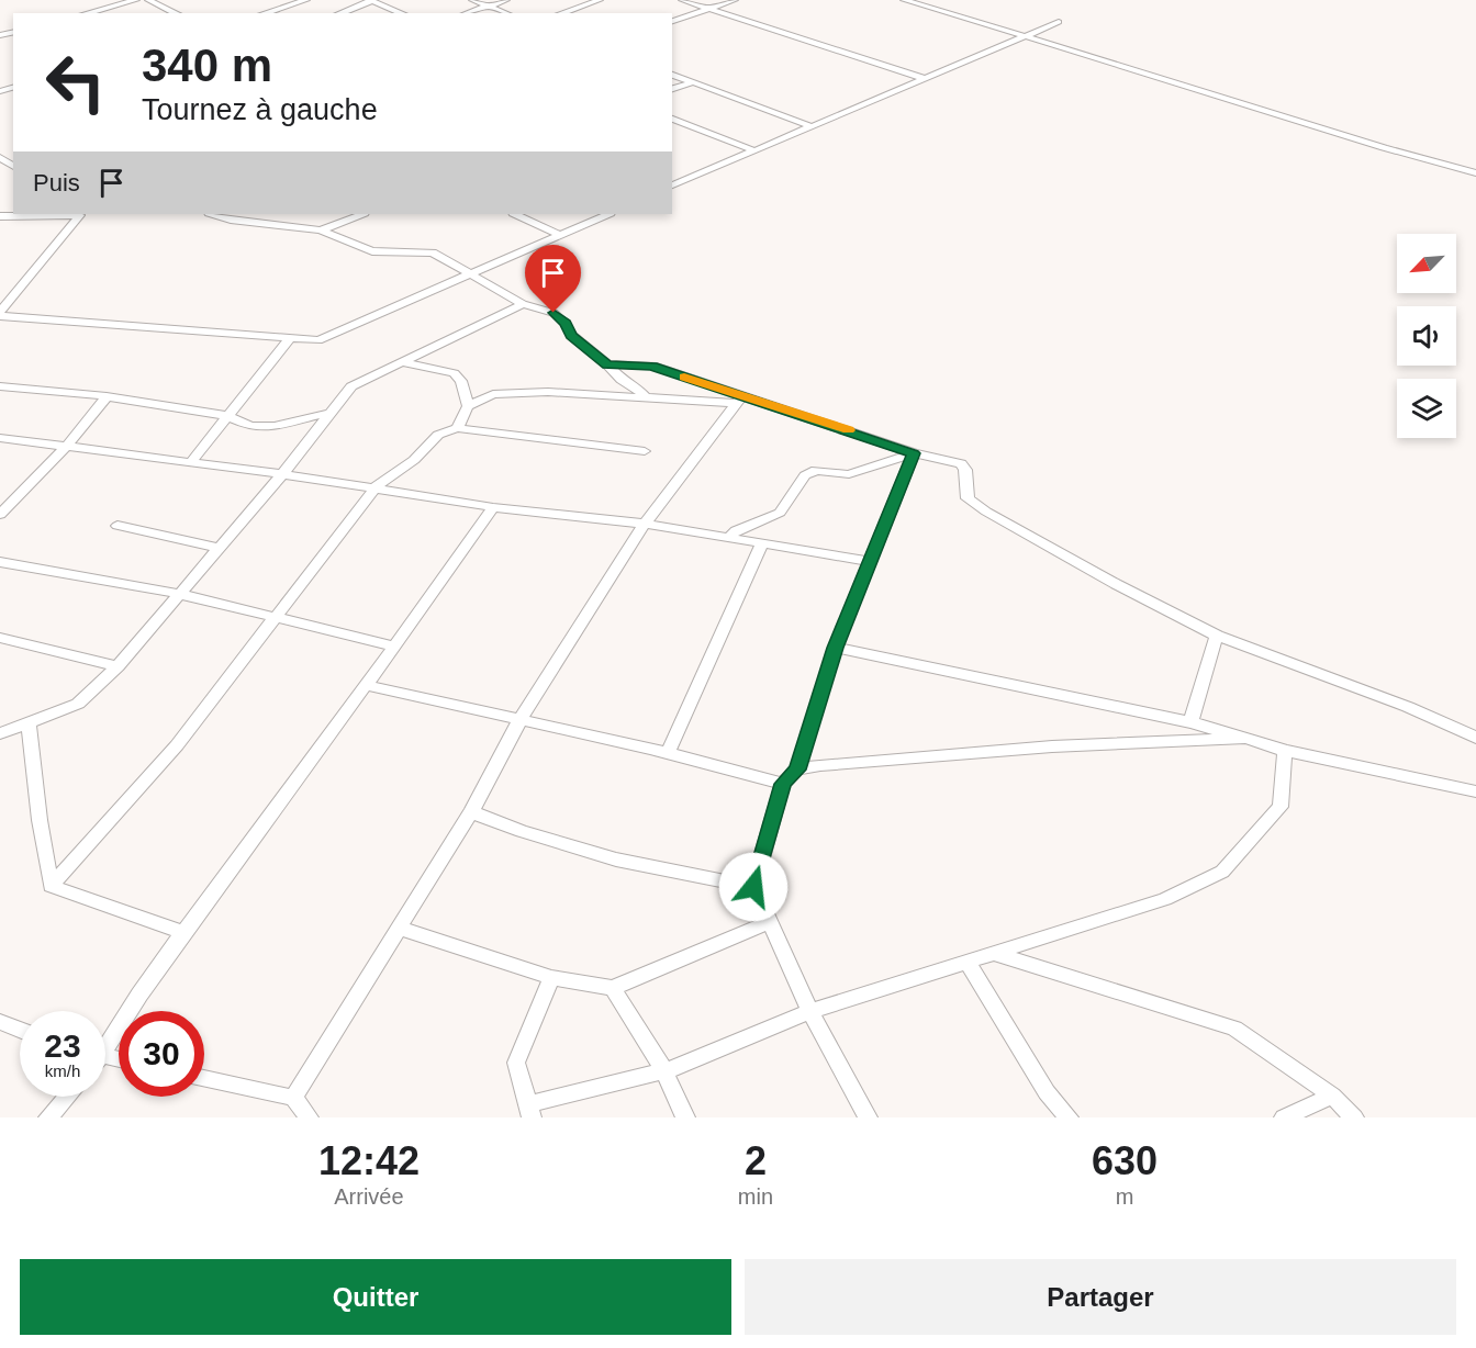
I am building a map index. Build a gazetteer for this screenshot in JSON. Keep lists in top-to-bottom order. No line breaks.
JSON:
{"north":"bottom left","page":{"turn":["340 m","Tournez à gauche"],"then":"Puis","speed":"23 km/h","limit":"30","eta":["12:42","Arrivée","2","min","630","m"],"buttons":["Quitter","Partager"]}}
